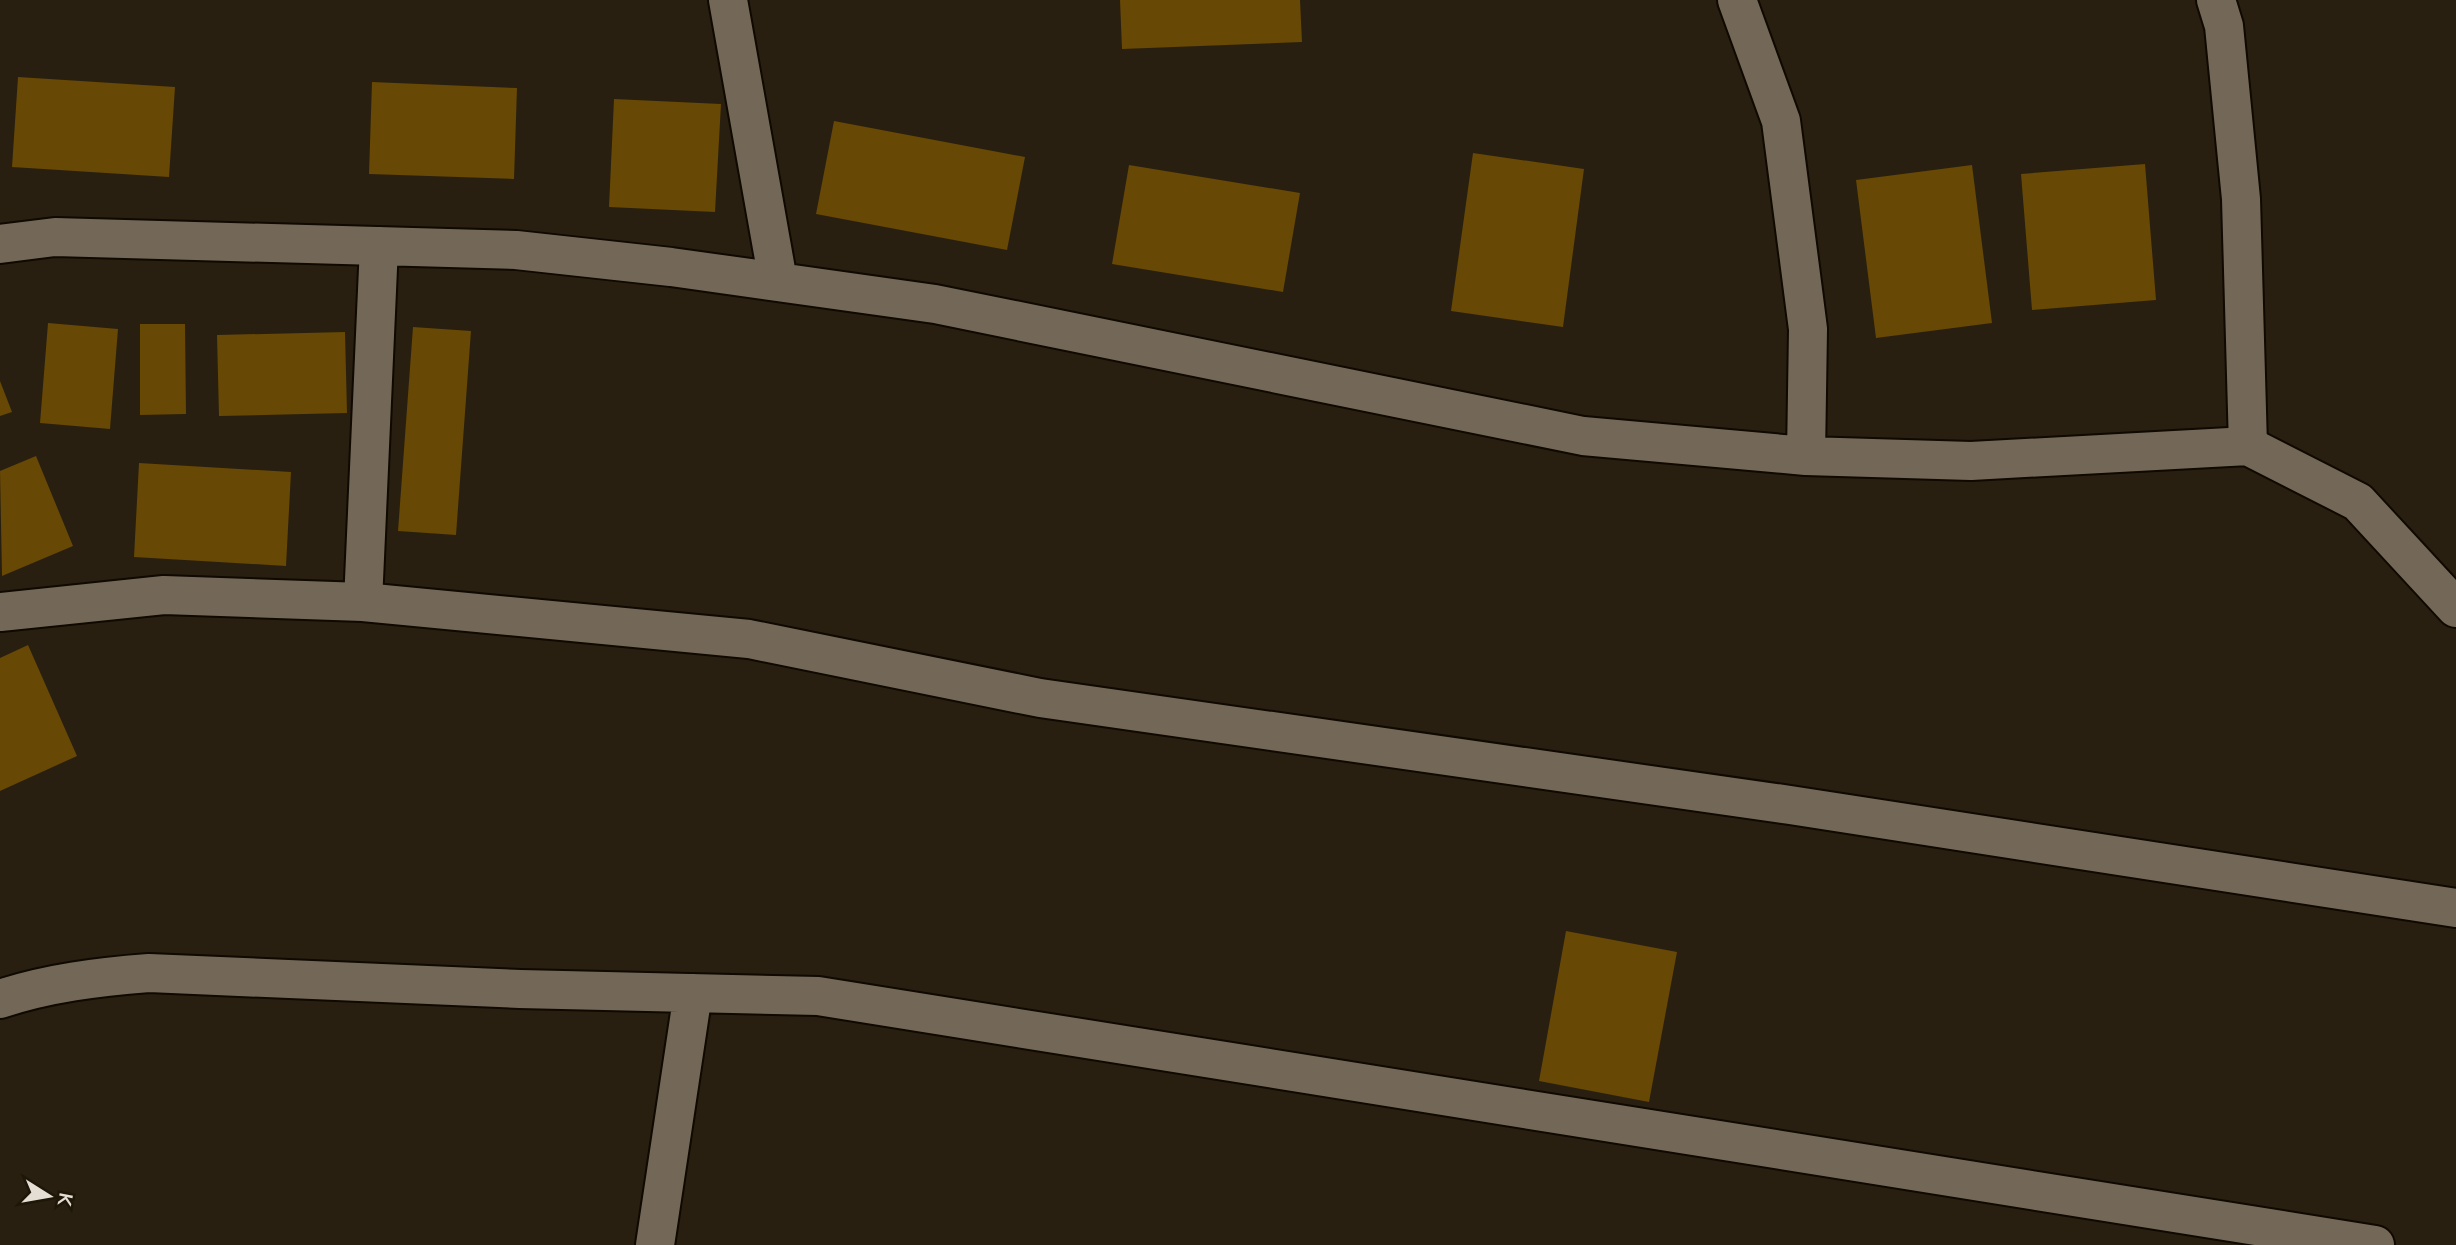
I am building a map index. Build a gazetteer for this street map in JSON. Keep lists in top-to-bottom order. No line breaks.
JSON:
{"north":"right"}
